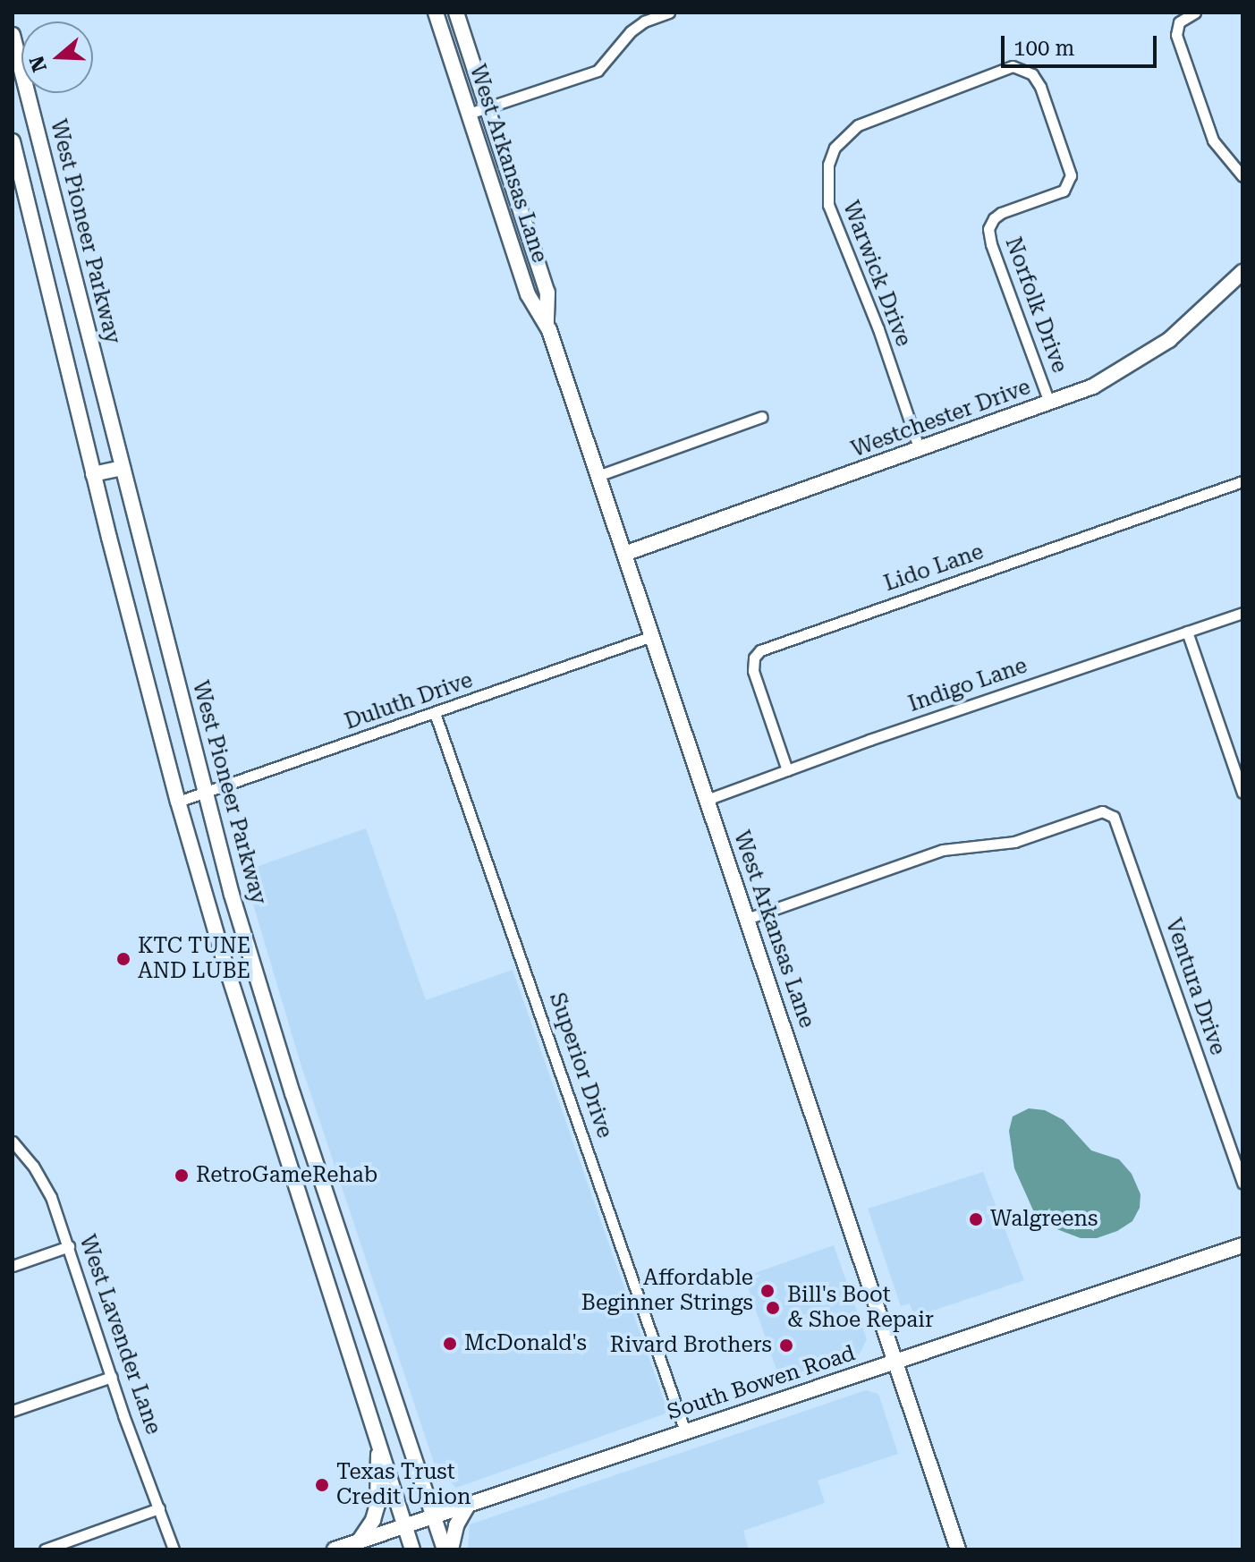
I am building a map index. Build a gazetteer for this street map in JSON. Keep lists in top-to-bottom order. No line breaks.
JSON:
{"streets":{"main road":["West Arkansas Lane","West Pioneer Parkway","Westchester Drive","South Bowen Road"],"street":["Warwick Drive","Norfolk Drive","Lido Lane","Indigo Lane","Duluth Drive","Ventura Drive","Superior Drive","West Lavender Lane"]},"crossings":[["West Arkansas Lane","Westchester Drive"],["West Arkansas Lane","Indigo Lane"],["West Arkansas Lane","Duluth Drive"],["West Arkansas Lane","Ventura Drive"],["West Arkansas Lane","South Bowen Road"],["West Pioneer Parkway","Duluth Drive"],["West Pioneer Parkway","South Bowen Road"],["Warwick Drive","Norfolk Drive"],["Warwick Drive","Westchester Drive"],["Norfolk Drive","Westchester Drive"],["Lido Lane","Indigo Lane"],["Duluth Drive","Superior Drive"],["Superior Drive","South Bowen Road"]],"places":["KTC TUNE AND LUBE","RetroGameRehab","Walgreens","Affordable Beginner Strings","Bill's Boot & Shoe Repair","McDonald's","Rivard Brothers","Texas Trust Credit Union"],"scale_bar":"100 m","north":"left"}
